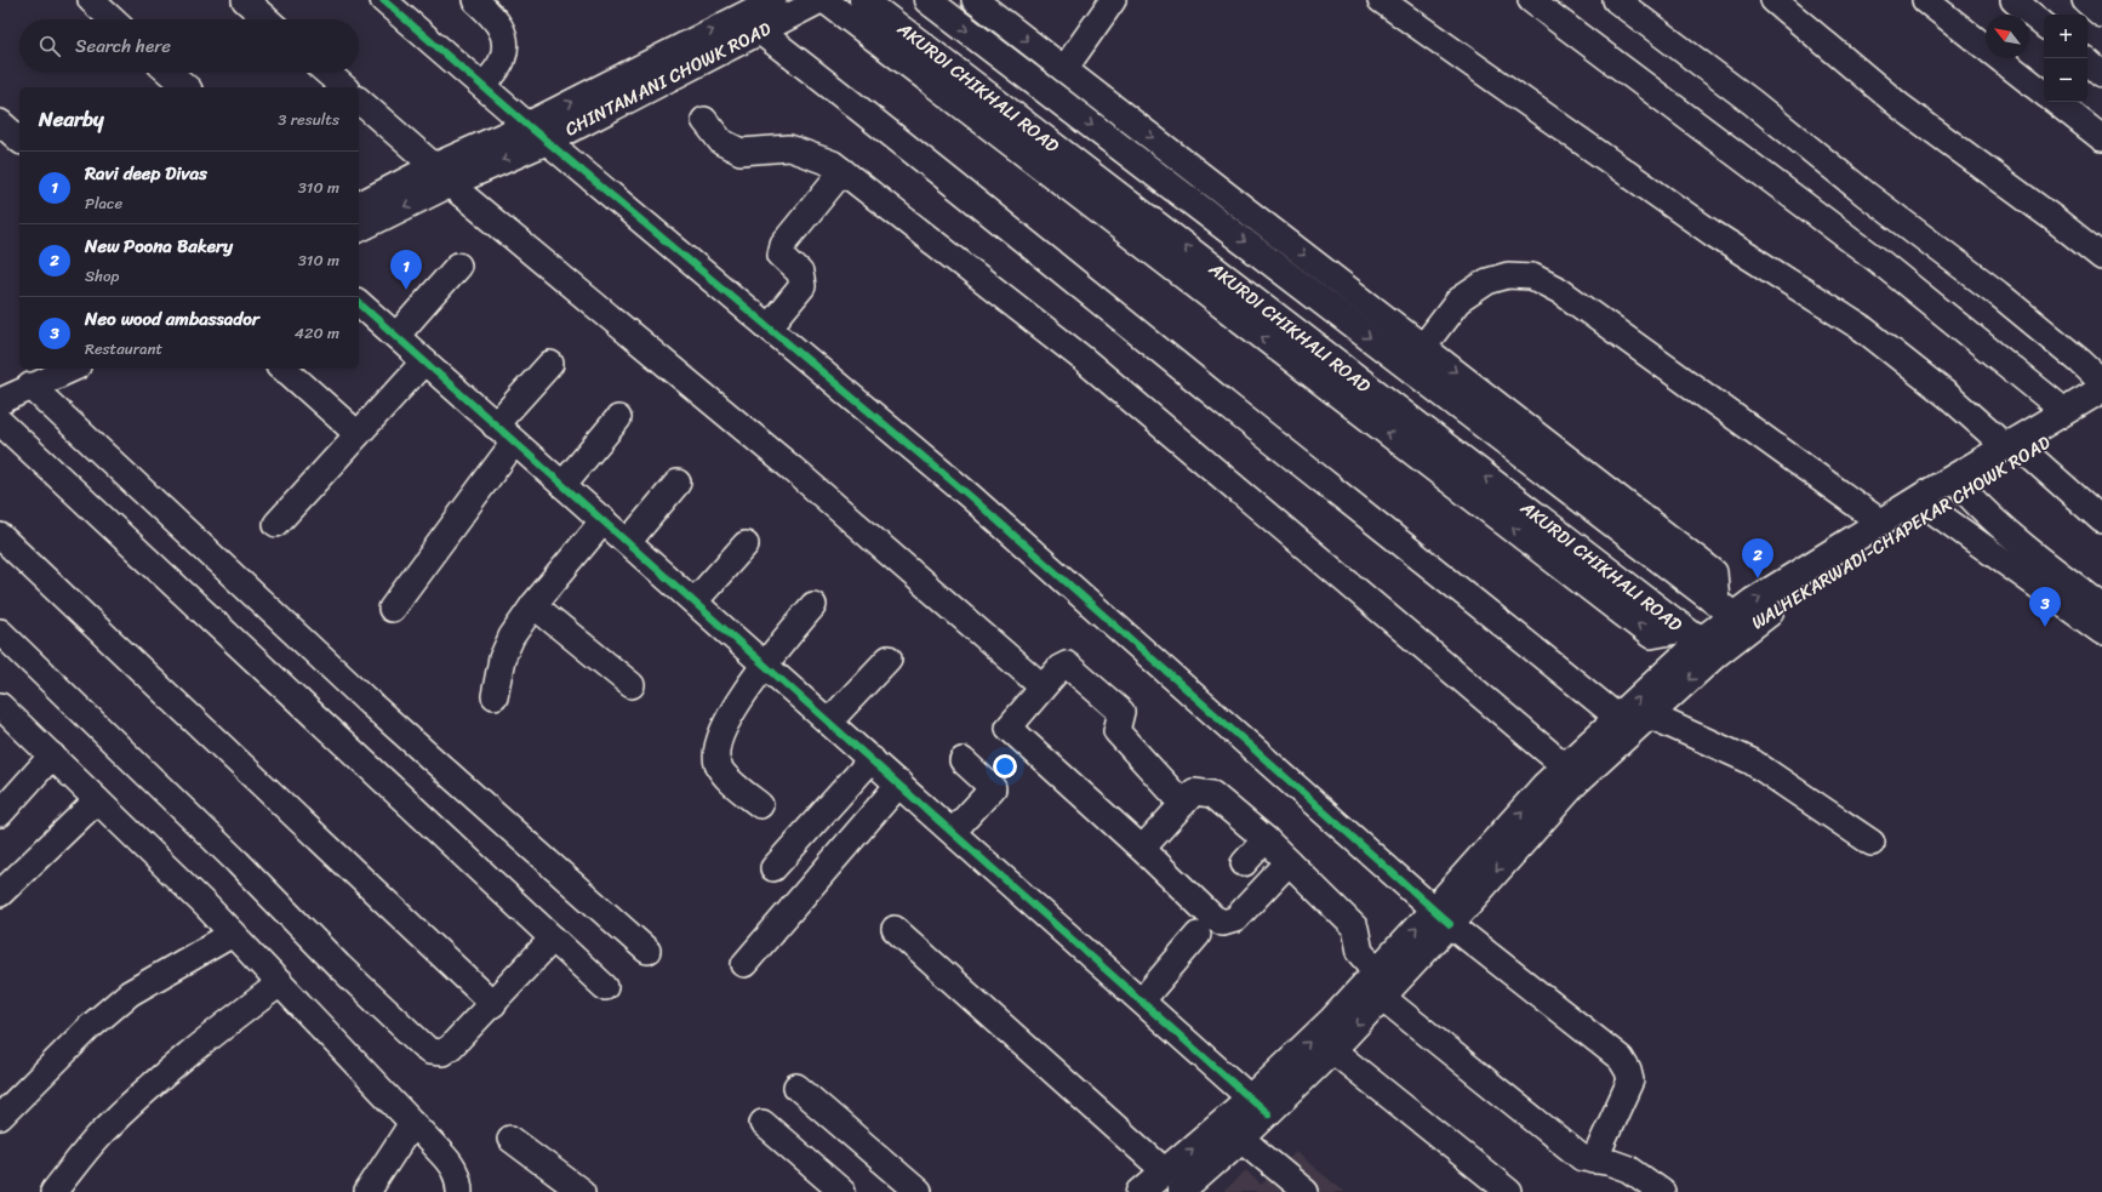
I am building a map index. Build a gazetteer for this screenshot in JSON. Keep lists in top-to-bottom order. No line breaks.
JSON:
{"streets":{"main road":["AKURDI CHIKHALI ROAD","WALHEKARWADI-CHAPEKAR CHOWK ROAD"],"street":["CHINTAMANI CHOWK ROAD"]},"crossings":[["AKURDI CHIKHALI ROAD","WALHEKARWADI-CHAPEKAR CHOWK ROAD"]],"north":"top left","page":{"map_buttons":["+","−"],"search":"Search here","heading":["Nearby","3 results"],"list":[{"mark":"1","name":"Ravi deep Divas","note":"Place","value":"310 m"},{"mark":"2","name":"New Poona Bakery","note":"Shop","value":"310 m"},{"mark":"3","name":"Neo wood ambassador","note":"Restaurant","value":"420 m"}],"pins":["1","2","3"]}}
